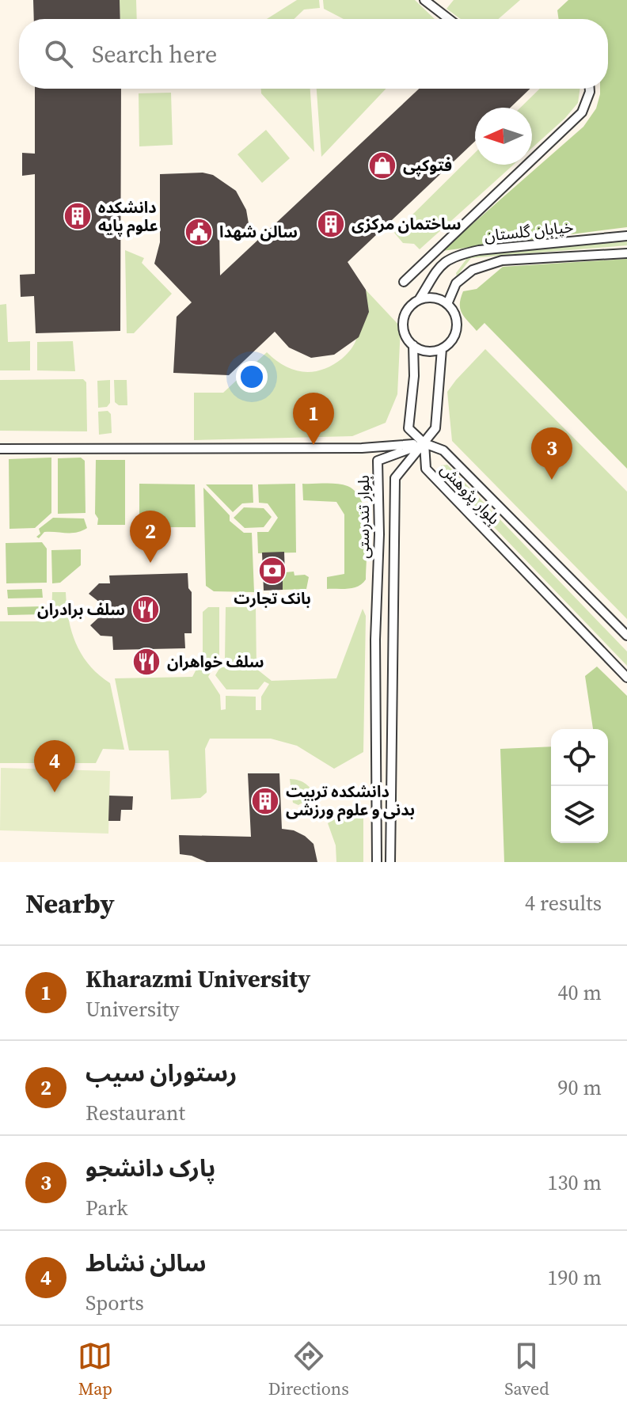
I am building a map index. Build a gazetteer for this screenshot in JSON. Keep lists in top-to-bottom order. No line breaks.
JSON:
{"streets":{"lane":["خیابان گلستان","بلوار پژوهش","بلوار تندرستی"]},"crossings":[["بلوار پژوهش","بلوار تندرستی"]],"places":{"shop":["فتوکپی"],"building":["دانشکده علوم پایه","ساختمان مرکزی","دانشکده تربیت بدنی و علوم ورزشی"],"public building":["سالن شهدا"],"bank":["بانک تجارت"],"restaurant":["سلف برادران","سلف خواهران"]},"north":"left","page":{"search":"Search here","pins":["1","3","2","4"],"heading":["Nearby","4 results"],"list":[{"mark":"1","name":"Kharazmi University","note":"University","value":"40 m"},{"mark":"2","name":"رستوران سیب","note":"Restaurant","value":"90 m"},{"mark":"3","name":"پارک دانشجو","note":"Park","value":"130 m"},{"mark":"4","name":"سالن نشاط","note":"Sports","value":"190 m"}],"nav":["Map","Directions","Saved"]}}
